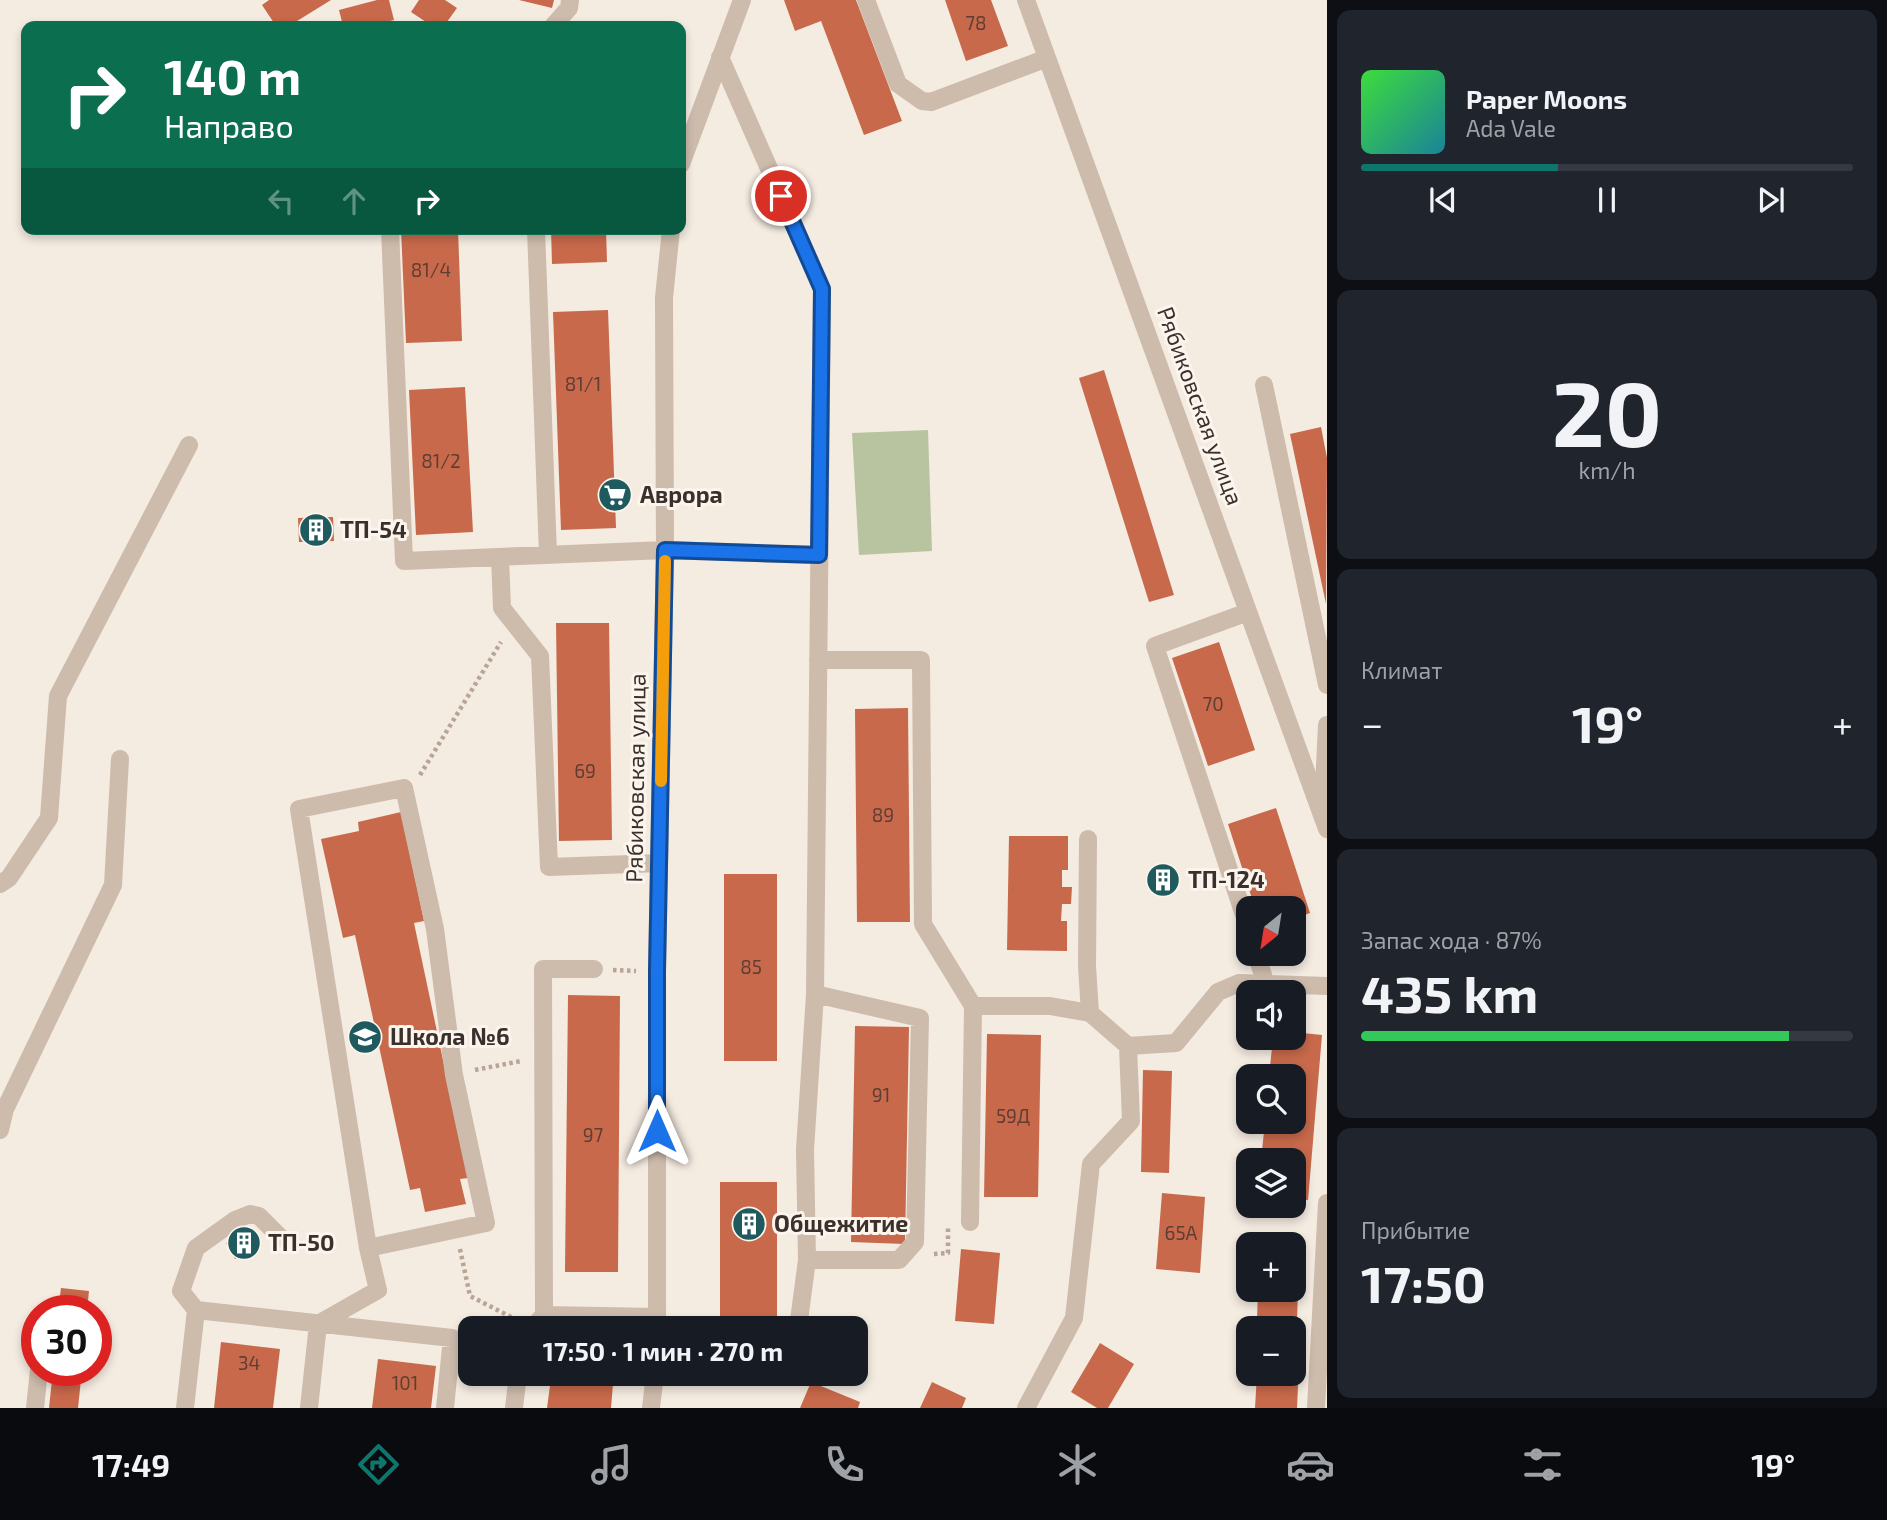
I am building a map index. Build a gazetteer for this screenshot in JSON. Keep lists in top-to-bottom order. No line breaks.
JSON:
{"streets":{"street":["Рябиковская улица"]},"places":{"supermarket":["Аврора"],"building":["ТП-54","ТП-124","Общежитие","ТП-50"],"school or university":["Школа №6"]},"house_numbers":["78","81/4","81/1","81/2","70","69","89","85","91","59Д","97","65А","34","101"],"north":"bottom left","page":{"turn":["140 m","Направо"],"song":["Paper Moons","Ada Vale"],"tile":[["20","km/h"],"Климат",["Запас хода · 87%","435 km"],["Прибытие","17:50"]],"heat":["−","19°","+"],"map_buttons":["+","−"],"limit":"30","trip":"17:50 · 1 мин · 270 m","tabs":["17:49","19°"]}}
